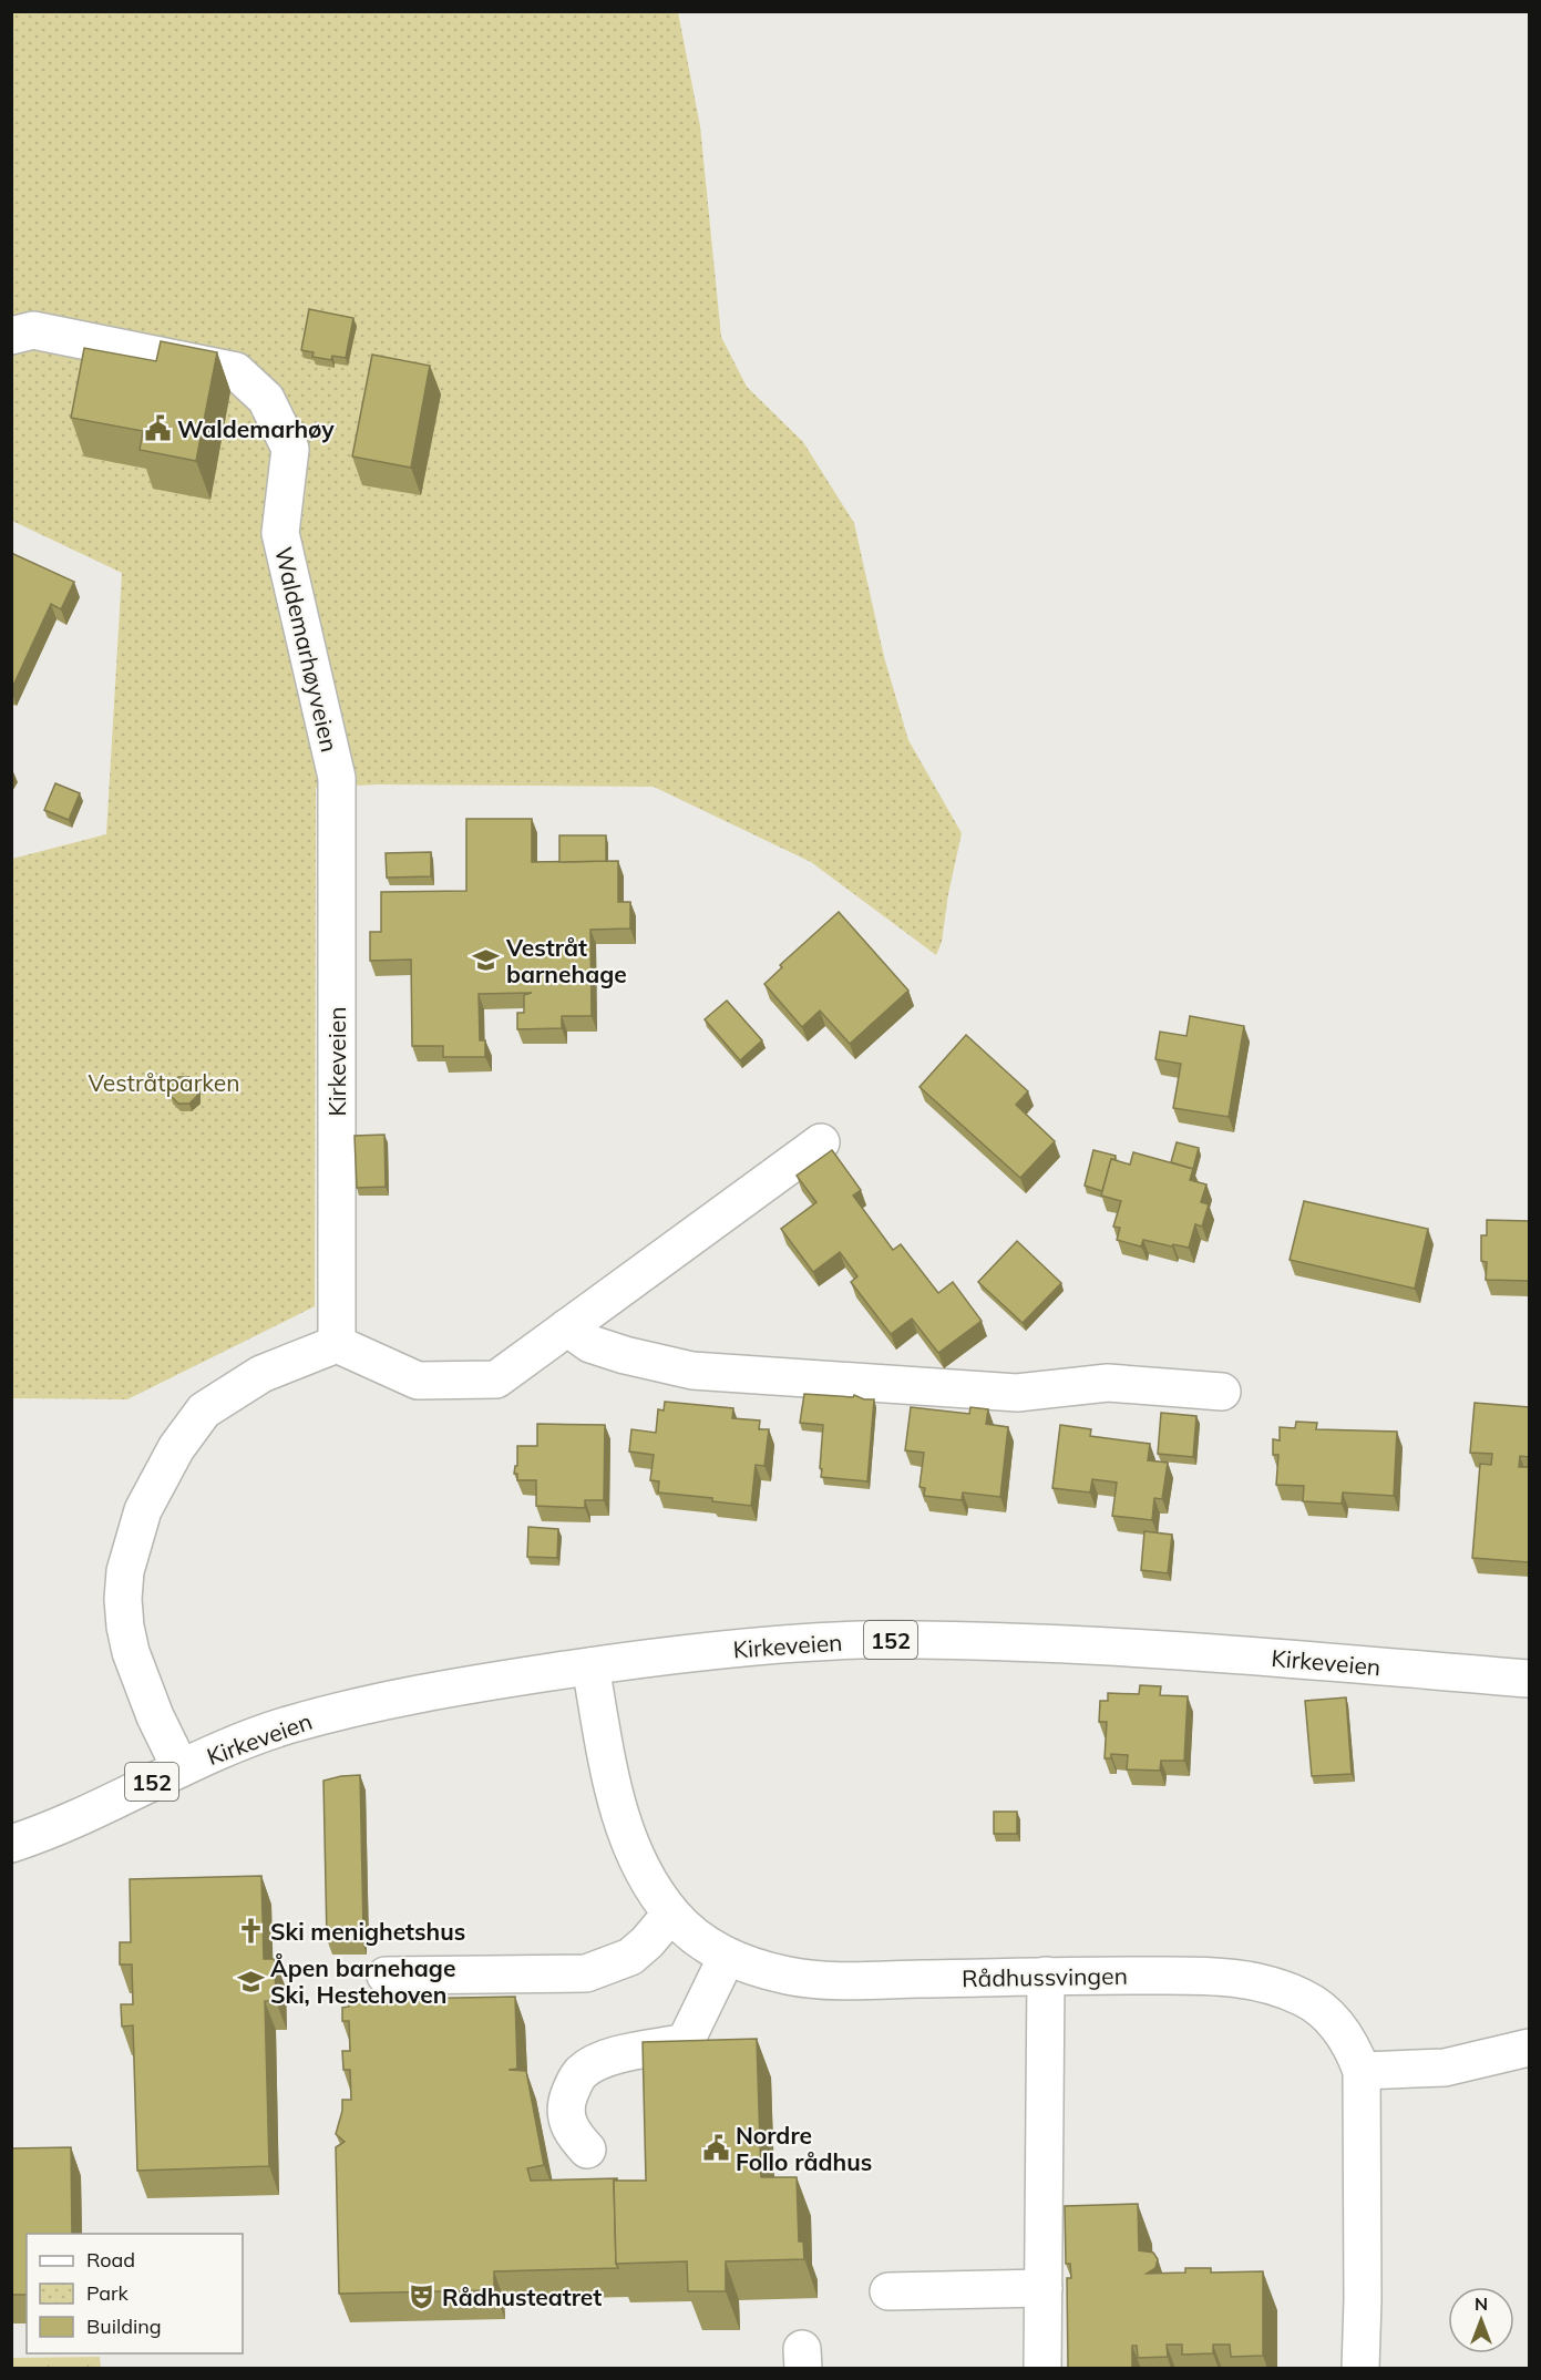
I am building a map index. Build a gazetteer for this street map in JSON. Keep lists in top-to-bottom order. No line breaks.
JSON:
{"streets":{"street":["Waldemarhøyveien","Kirkeveien","152","Rådhussvingen"]},"crossings":[["Waldemarhøyveien","Kirkeveien"],["Kirkeveien","Rådhussvingen"]],"parks":["Vestråtparken"],"places":{"public building":["Waldemarhøy","Nordre Follo rådhus"],"school or university":["Vestråt barnehage","Åpen barnehage Ski, Hestehoven"],"church":["Ski menighetshus"],"theatre":["Rådhusteatret"]},"legend":["Road","Park","Building"],"north":"top"}
